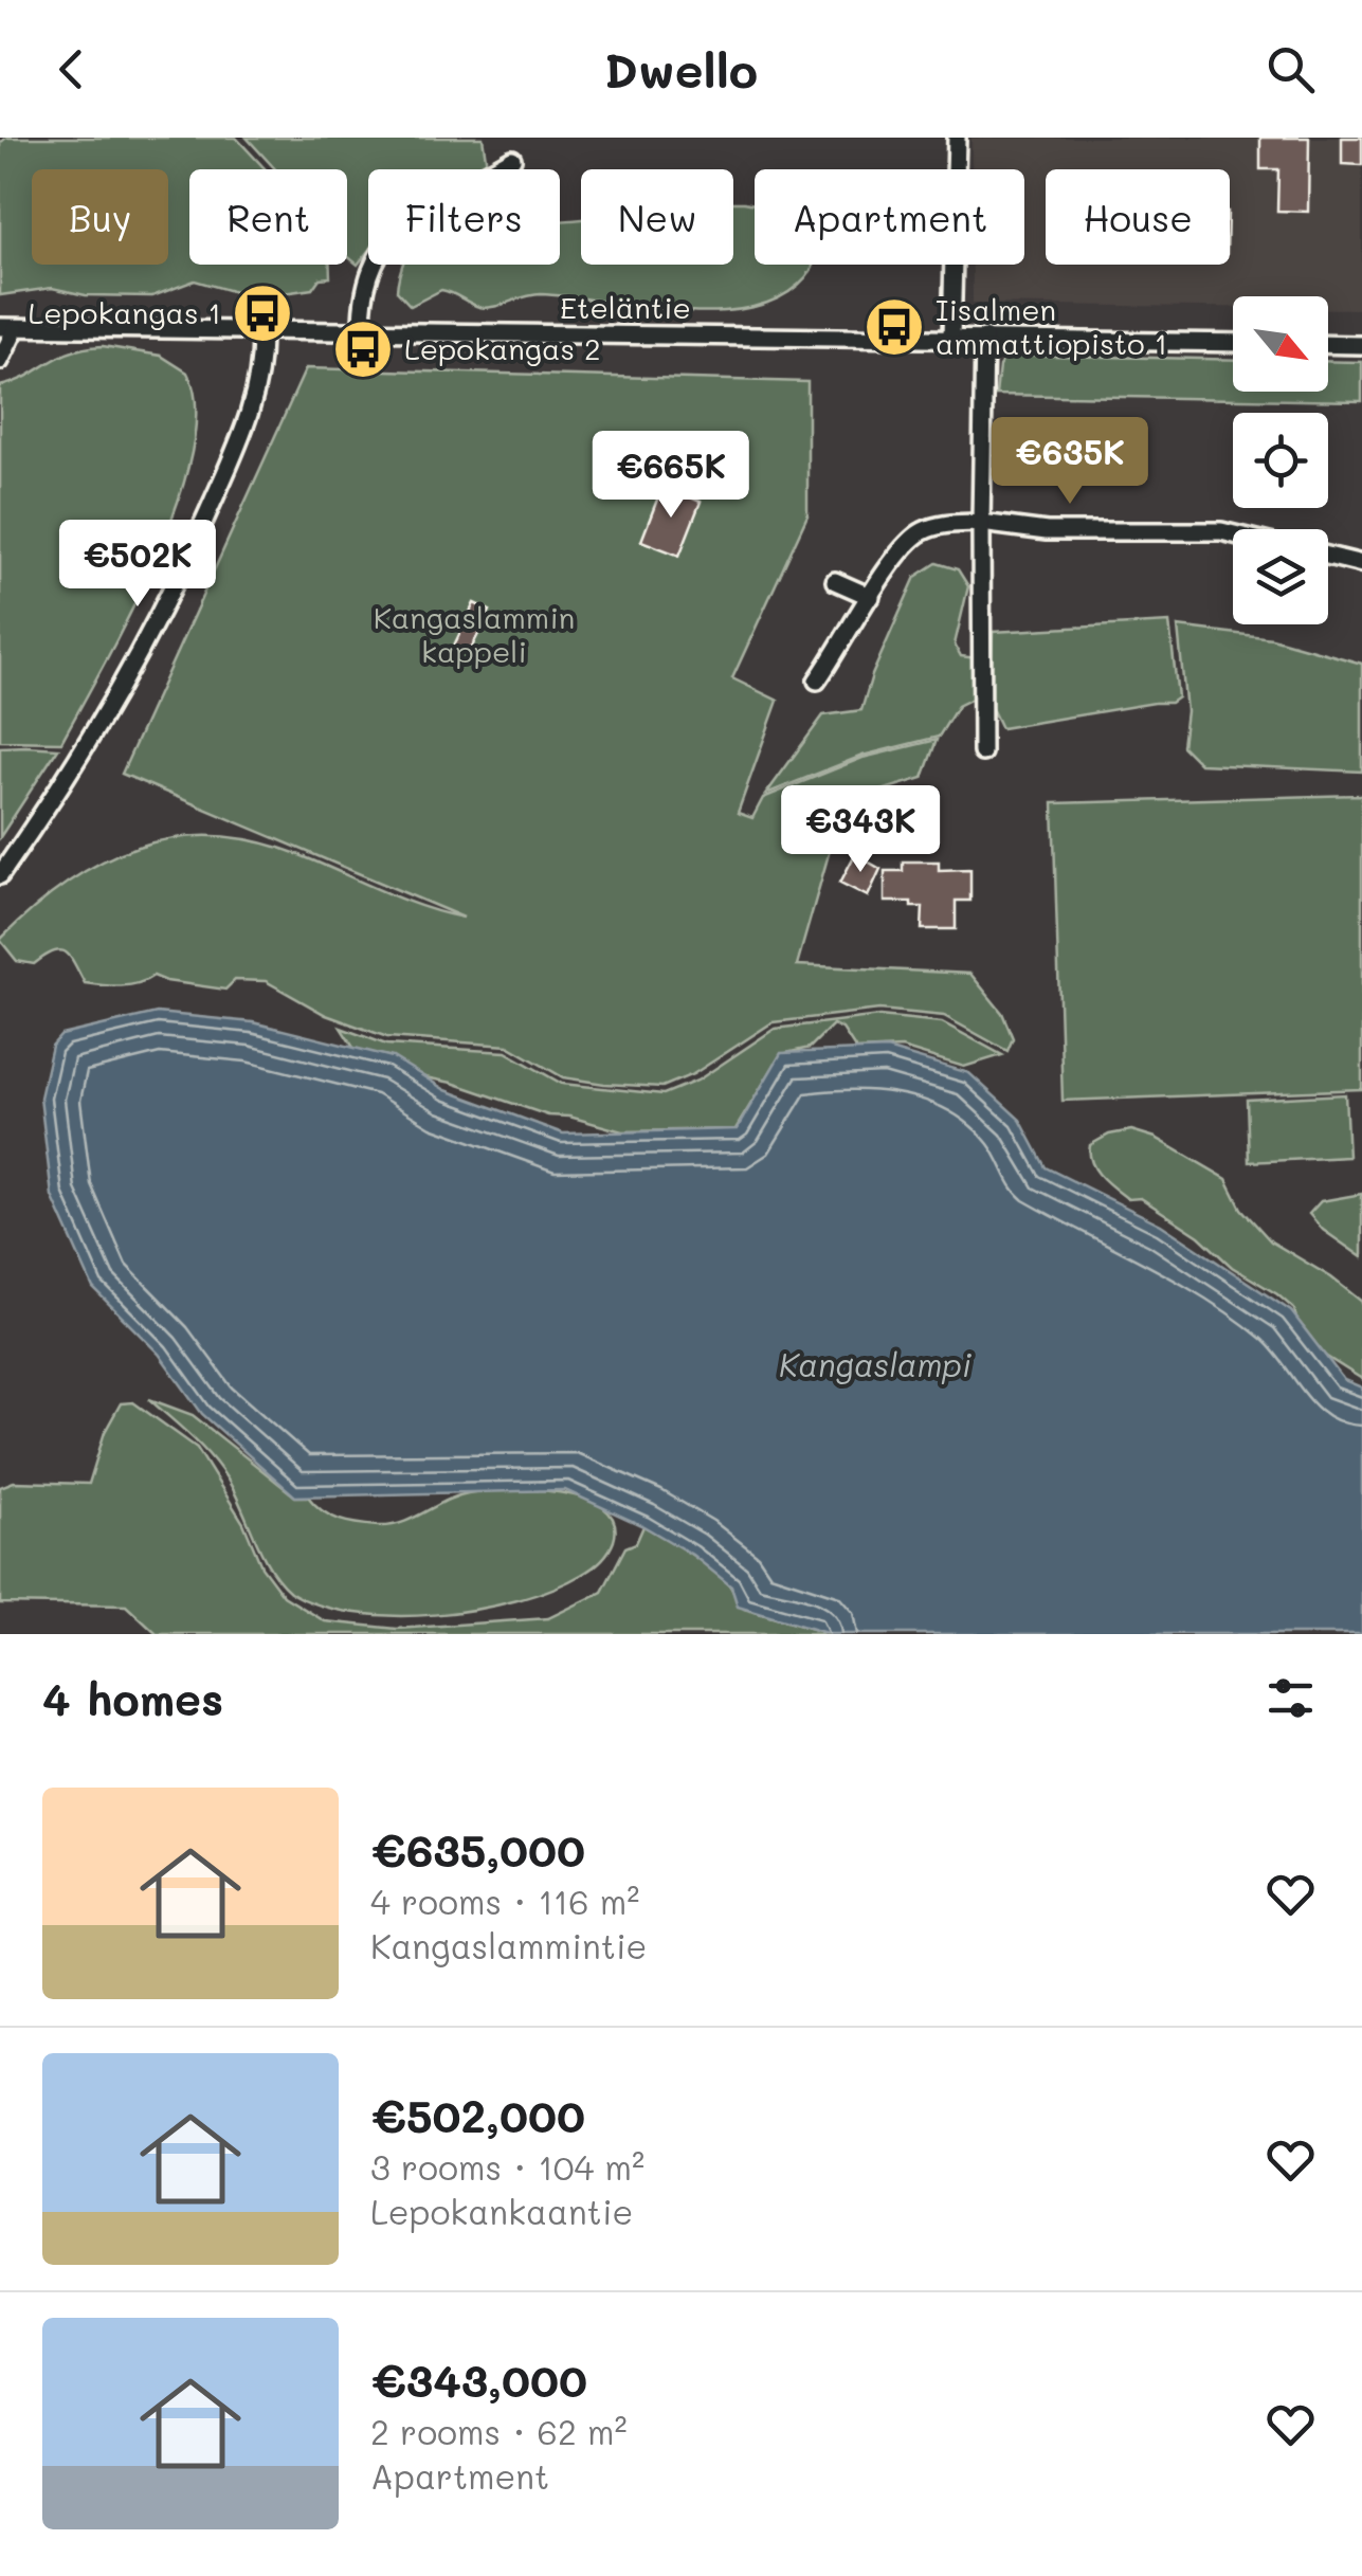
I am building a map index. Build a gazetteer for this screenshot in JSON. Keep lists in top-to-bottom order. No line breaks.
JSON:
{"streets":{"street":["Eteläntie"]},"water":["Kangaslampi"],"parks":["Kangaslammin kappeli"],"places":{"bus stop":["Lepokangas 1","Iisalmen ammattiopisto 1","Lepokangas 2"]},"north":"bottom right","page":{"header":"Dwello","chip":["Buy","Rent","Filters","New","Apartment","House"],"price":["€635K","€665K","€502K","€343K"],"heading":"4 homes","list":[{"name":"€635,000","note":"4 rooms · 116 m² · Kangaslammintie"},{"name":"€502,000","note":"3 rooms · 104 m² · Lepokankaantie"},{"name":"€343,000","note":"2 rooms · 62 m² · Apartment"}]}}
